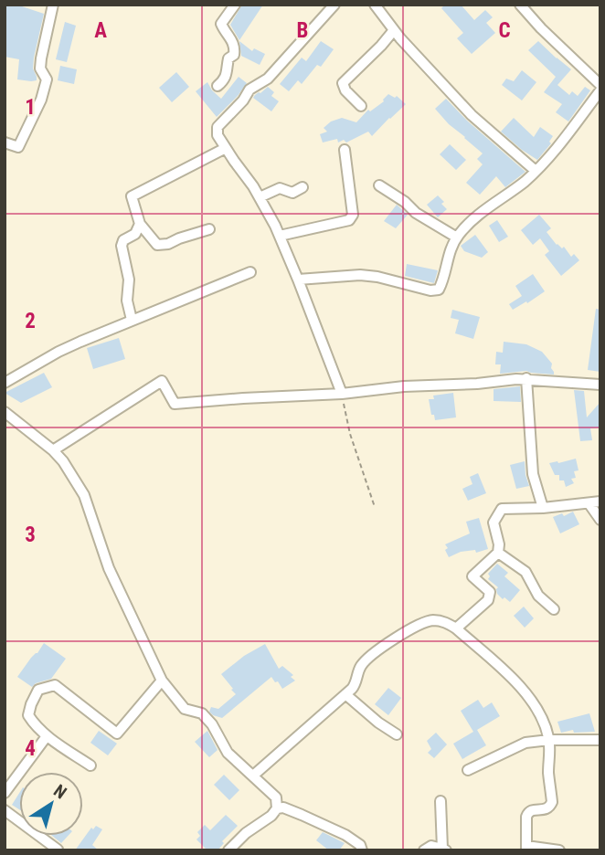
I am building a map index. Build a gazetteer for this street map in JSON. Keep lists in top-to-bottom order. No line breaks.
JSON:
{"north":"top right","grid":{"columns":["A","B","C"],"rows":["1","2","3","4"]}}
